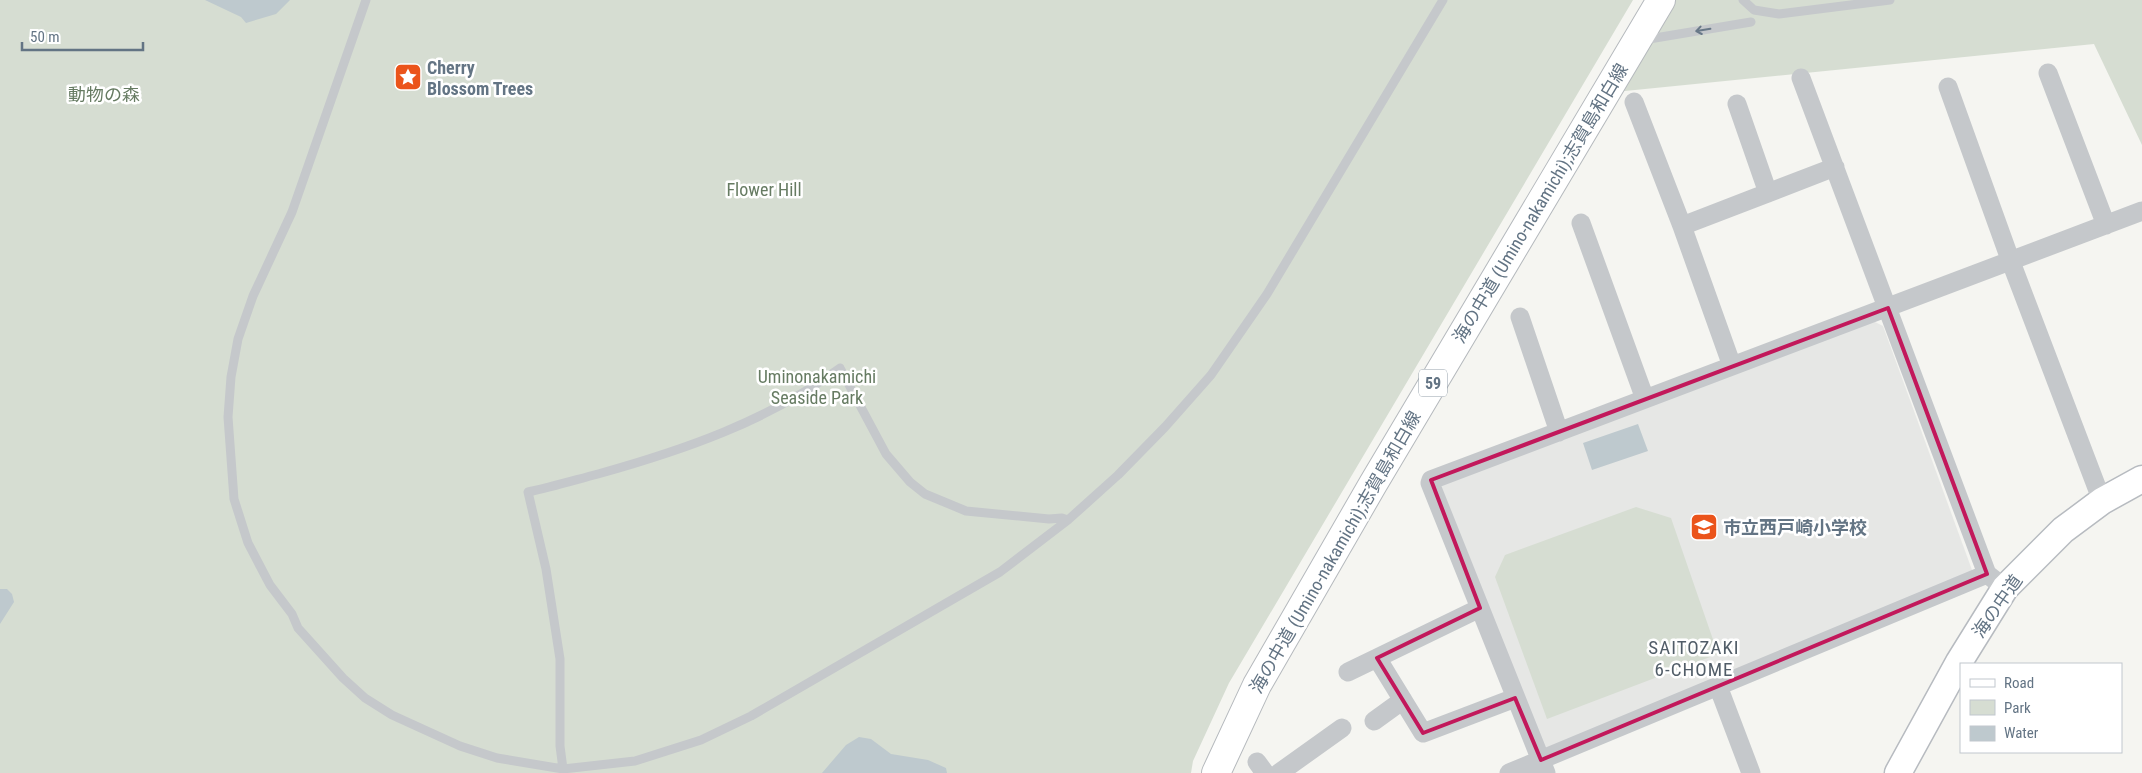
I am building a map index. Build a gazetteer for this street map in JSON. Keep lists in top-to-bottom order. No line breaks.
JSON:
{"streets":{"main road":["海の中道 (Umino-nakamichi);志賀島和白線","59"],"street":["海の中道"]},"districts":["SAITOZAKI 6-CHOME"],"parks":["動物の森","Flower Hill","Uminonakamichi Seaside Park"],"places":{"place":["Cherry Blossom Trees"],"school or university":["市立西戸崎小学校"]},"legend":["Road","Park","Water"],"scale_bar":"50 m"}
